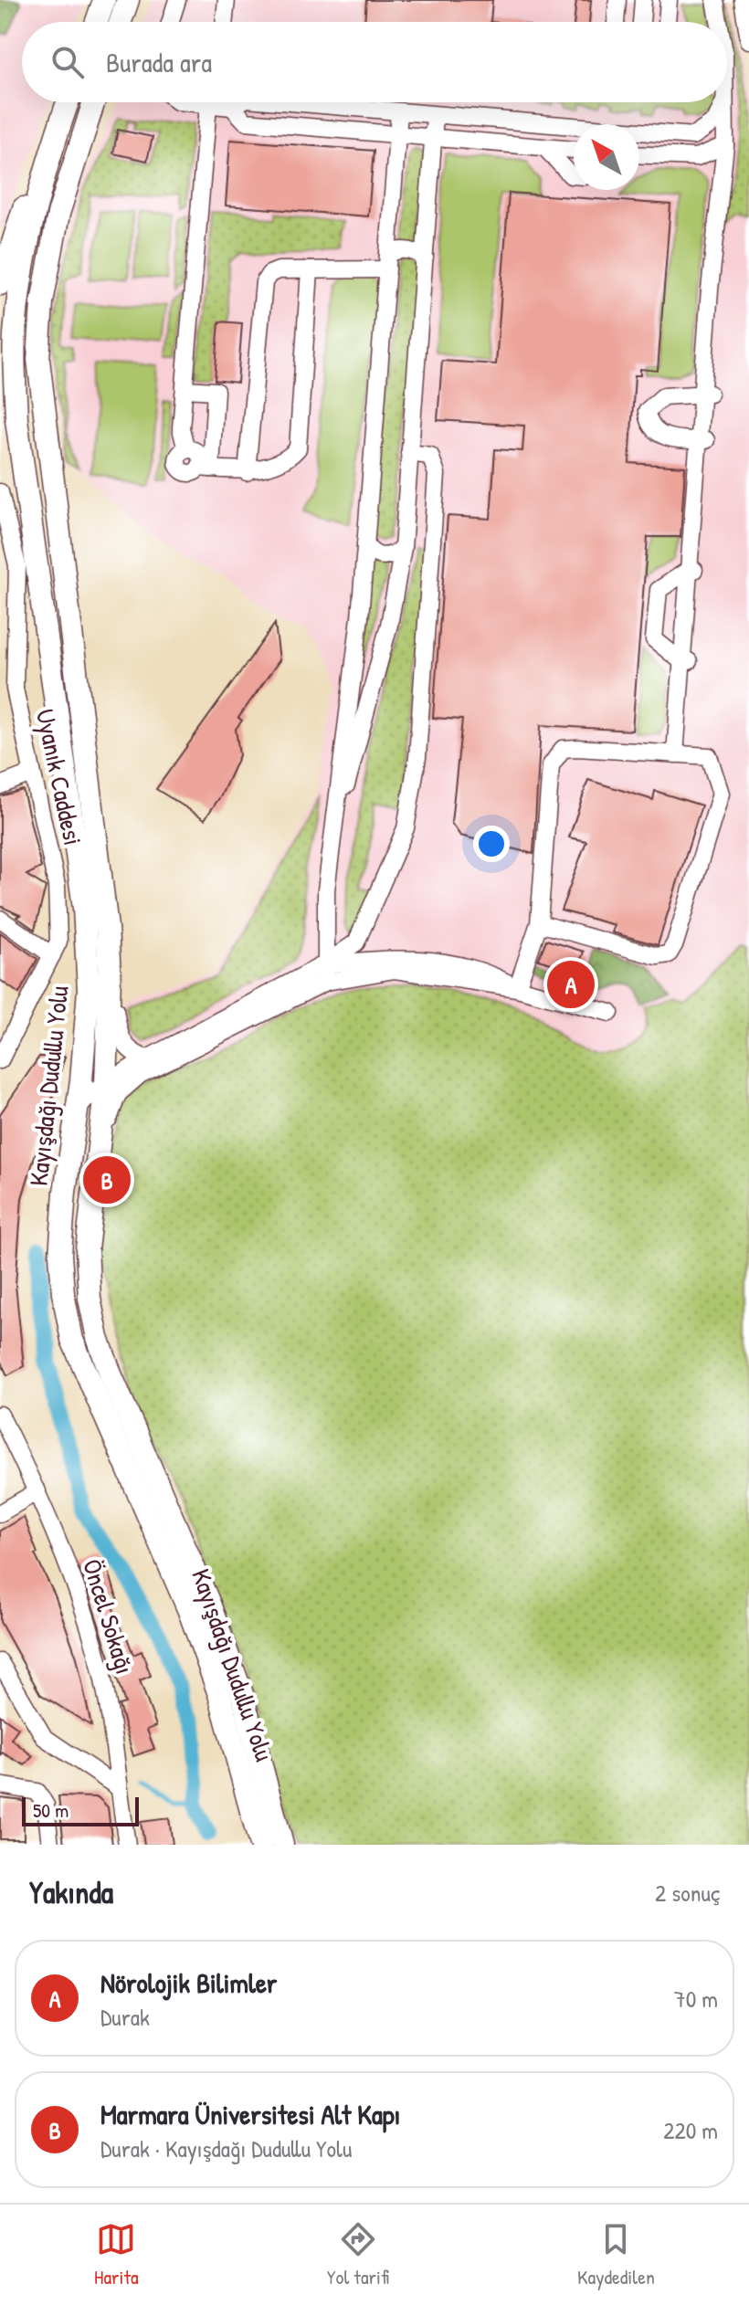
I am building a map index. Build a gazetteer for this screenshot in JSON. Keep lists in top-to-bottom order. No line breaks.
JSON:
{"streets":{"main road":["Kayışdağı Dudullu Yolu"],"street":["Uyanık Caddesi","Öncel Sokağı"]},"scale_bar":"50 m","north":"top left","page":{"search":"Burada ara","pins":["A","B"],"scale":"50 m","heading":["Yakında","2 sonuç"],"list":[{"mark":"A","name":"Nörolojik Bilimler","note":"Durak","value":"70 m"},{"mark":"B","name":"Marmara Üniversitesi Alt Kapı","note":"Durak · Kayışdağı Dudullu Yolu","value":"220 m"}],"nav":["Harita","Yol tarifi","Kaydedilen"]}}
